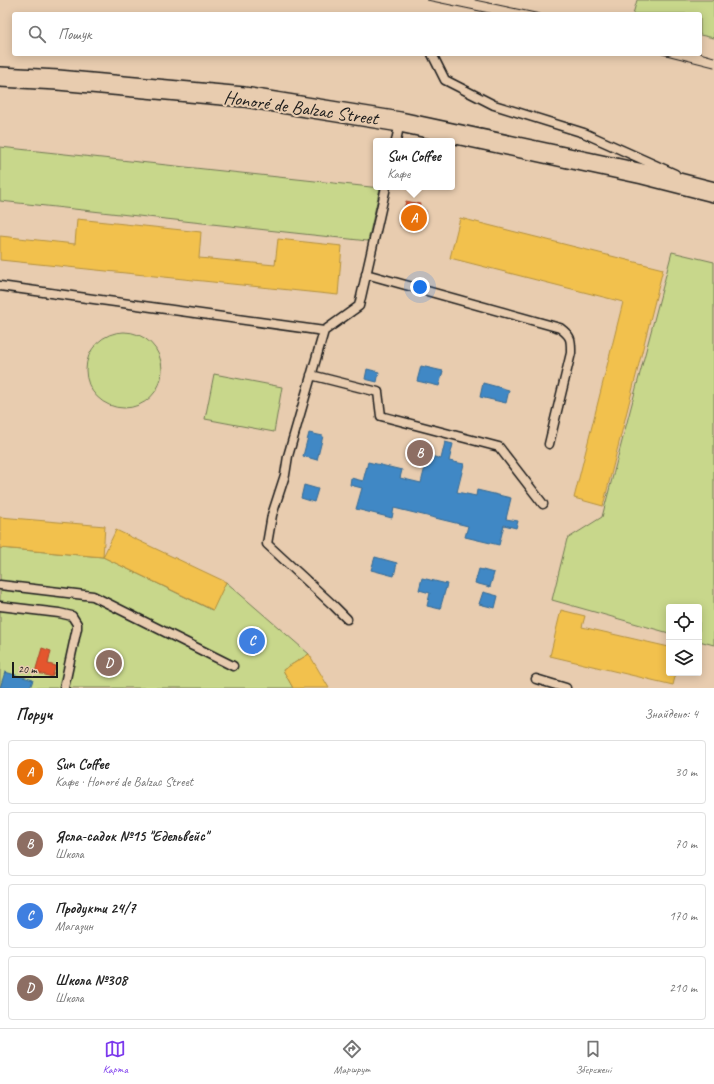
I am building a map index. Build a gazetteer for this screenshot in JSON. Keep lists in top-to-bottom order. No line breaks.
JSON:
{"streets":{"street":["Honoré de Balzac Street"]},"scale_bar":"20 m","page":{"search":"Пошук","popup":["Sun Coffee","Кафе"],"pins":["A","B","C","D"],"scale":"20 m","heading":["Поруч","Знайдено: 4"],"list":[{"mark":"A","name":"Sun Coffee","note":"Кафе · Honoré de Balzac Street","value":"30 m"},{"mark":"B","name":"Ясла-садок №15 \"Едельвейс\"","note":"Школа","value":"70 m"},{"mark":"C","name":"Продукти 24/7","note":"Магазин","value":"170 m"},{"mark":"D","name":"Школа №308","note":"Школа","value":"210 m"}],"nav":["Карта","Маршрут","Збережені"]}}
